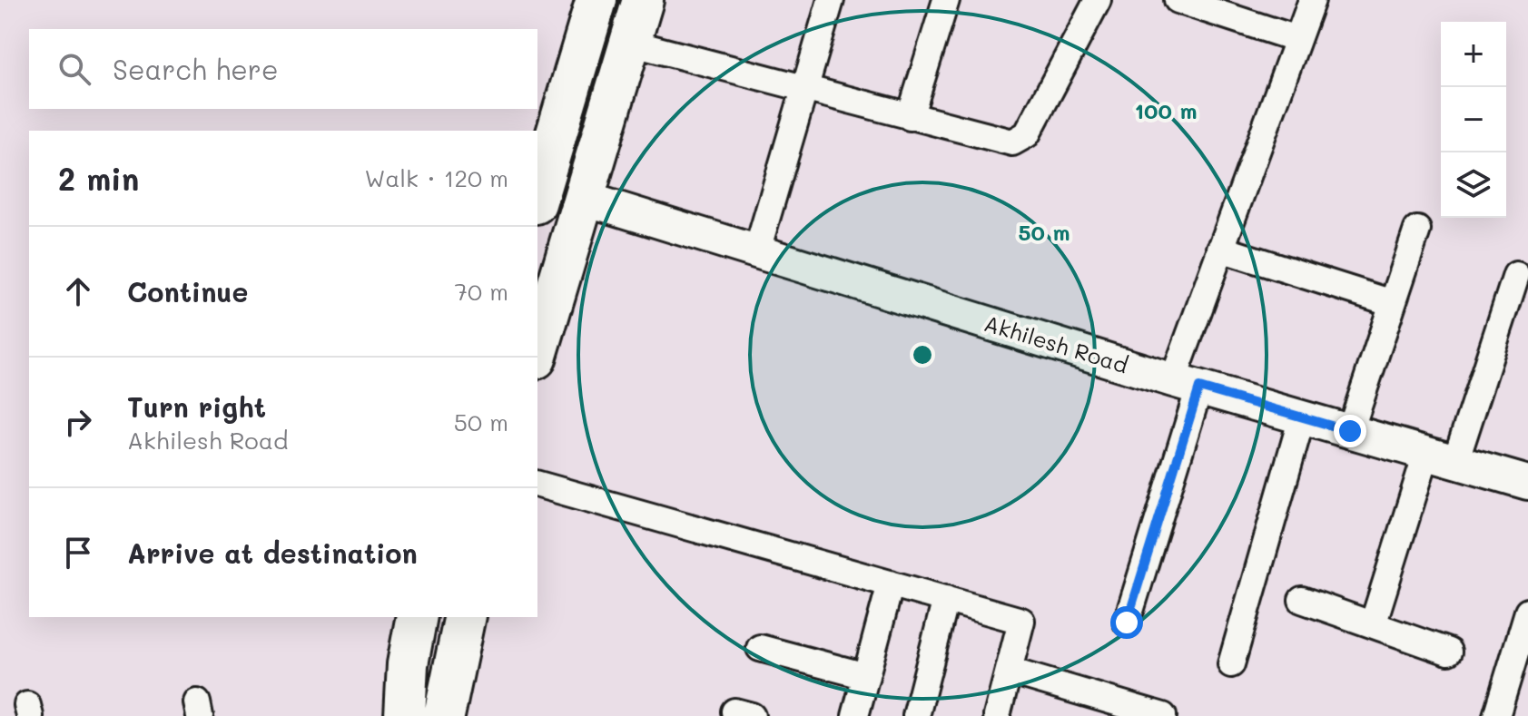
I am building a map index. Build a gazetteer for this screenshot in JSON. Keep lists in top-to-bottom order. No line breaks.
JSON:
{"streets":{"street":["Akhilesh Road"]},"page":{"map_buttons":["+","−"],"search":"Search here","heading":["2 min","Walk · 120 m"],"list":[["Continue","70 m"],["Turn right","Akhilesh Road","50 m"],"Arrive at destination"]},"rings":["100 m","50 m"]}
